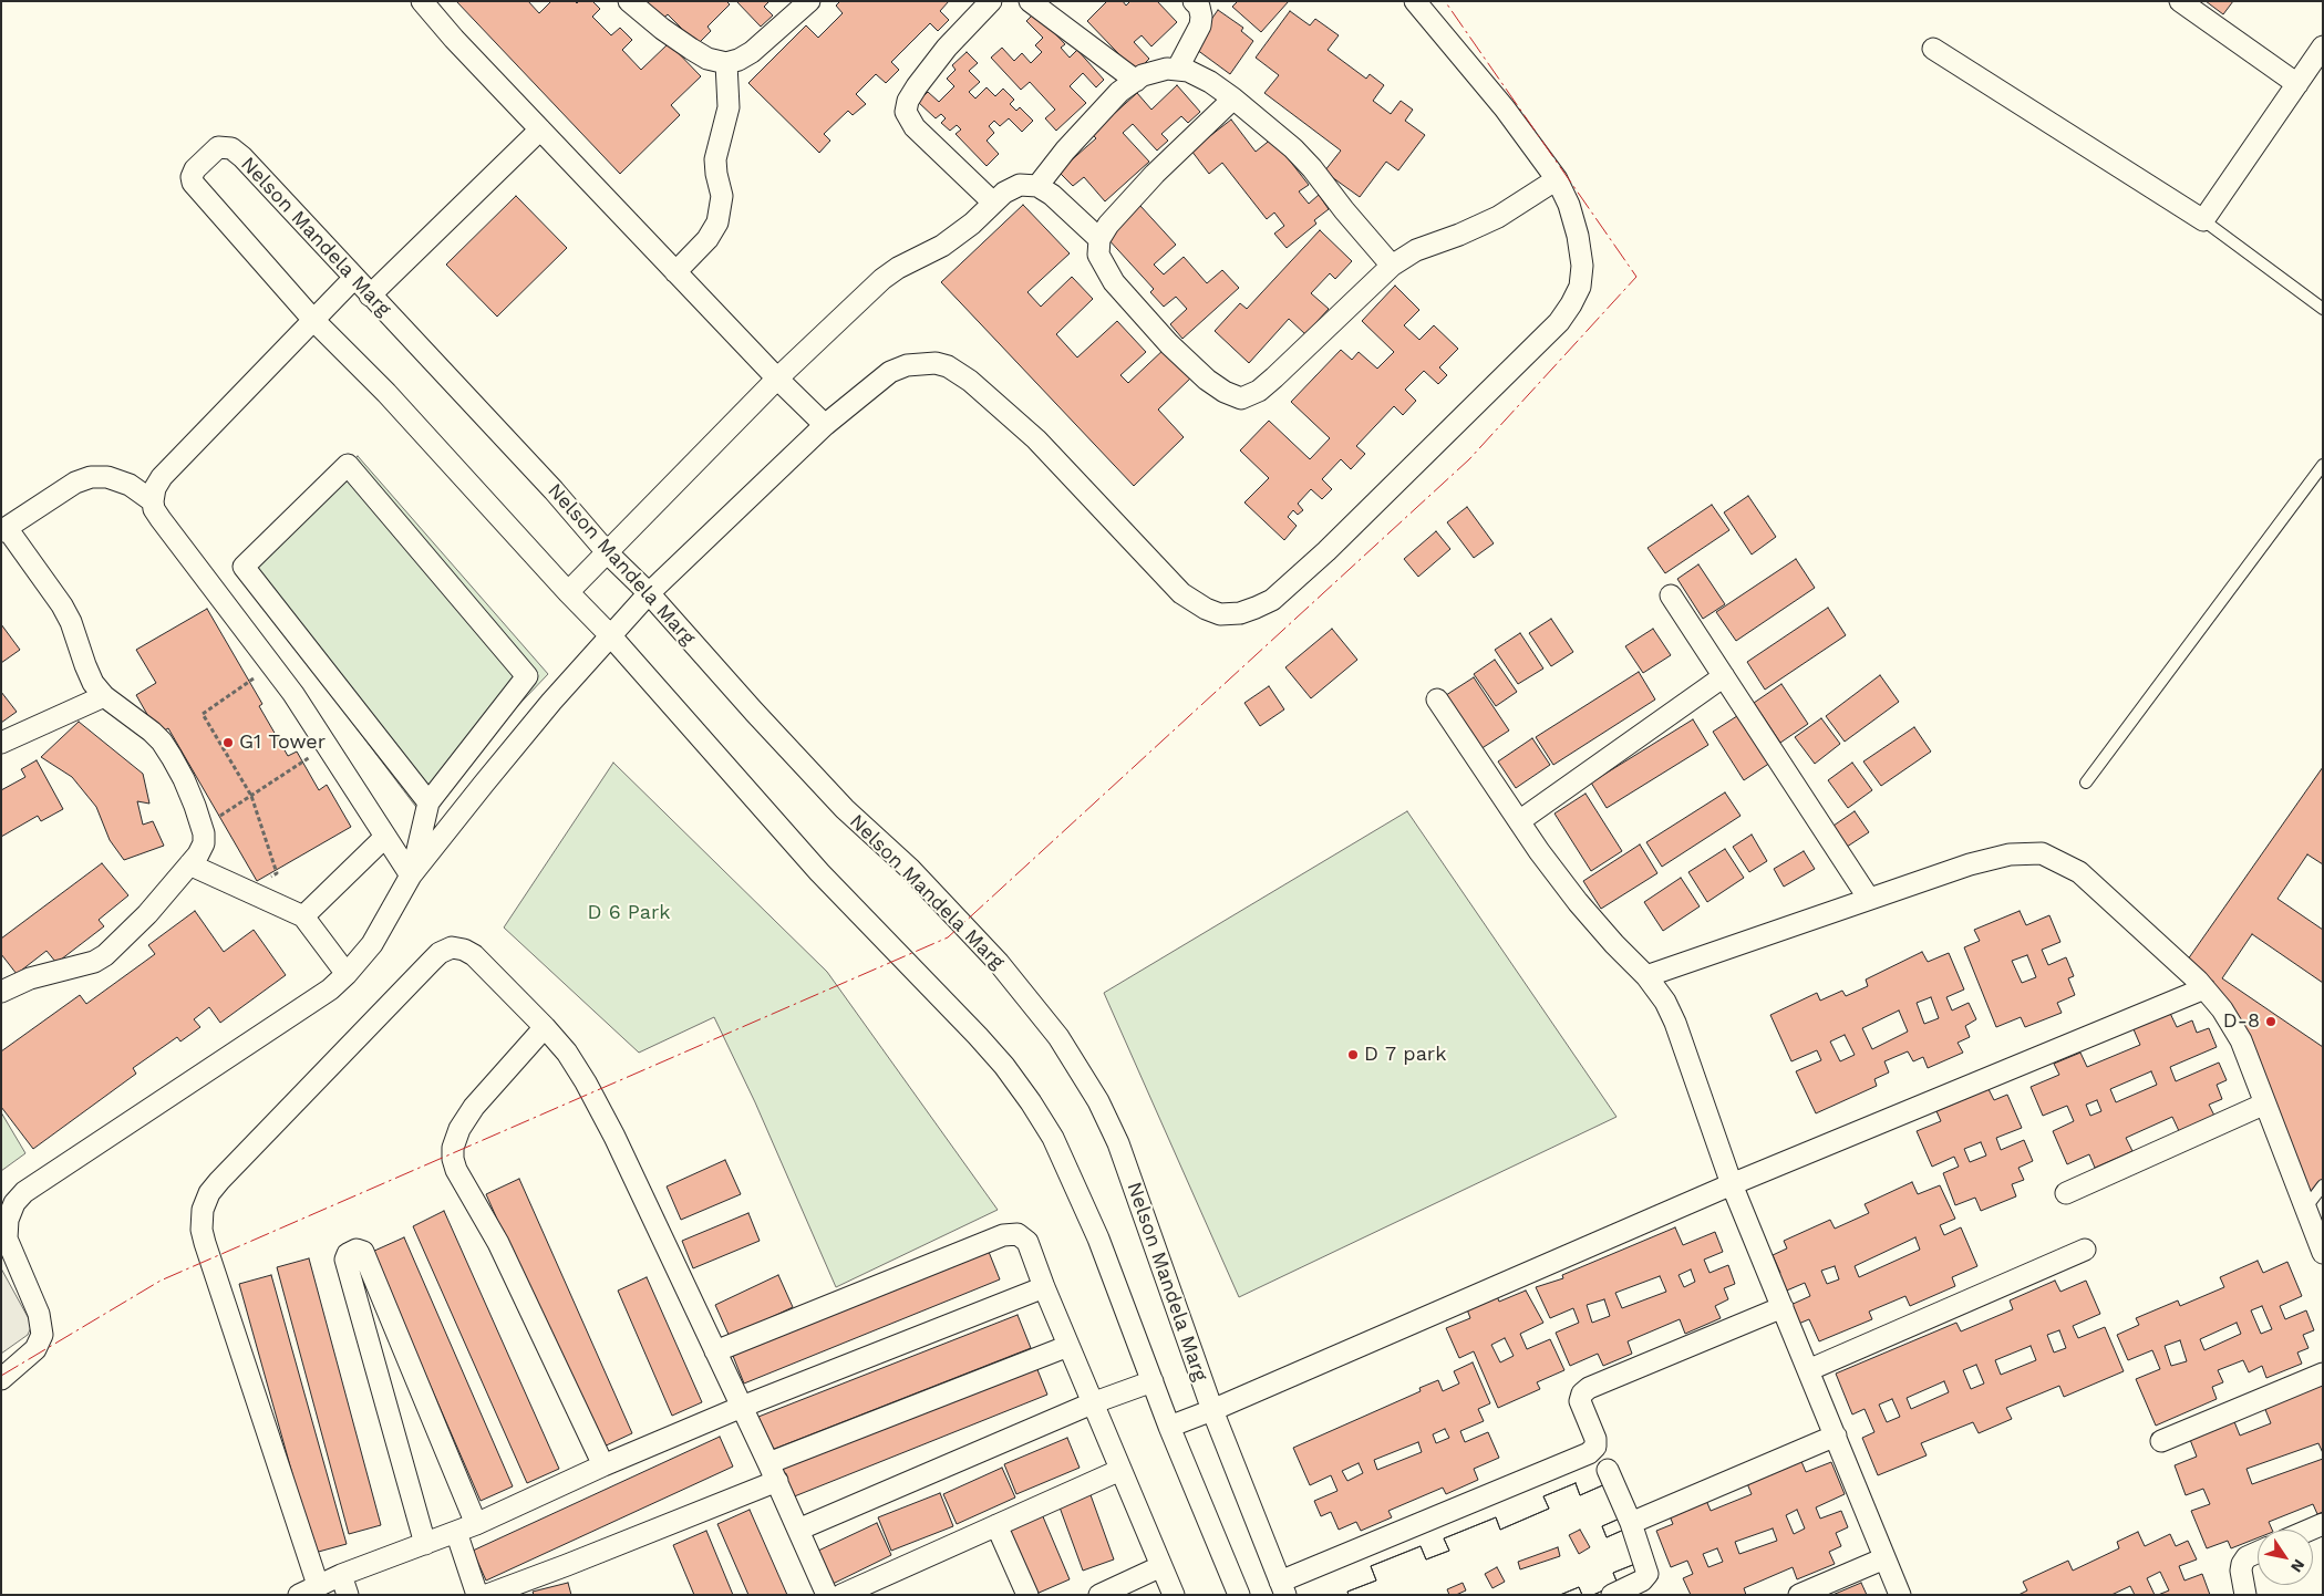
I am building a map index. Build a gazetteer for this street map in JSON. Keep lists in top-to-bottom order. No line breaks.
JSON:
{"streets":{"street":["Nelson Mandela Marg"]},"parks":["D 6 Park"],"places":["G1 Tower","D-8","D 7 park"],"north":"bottom right"}
